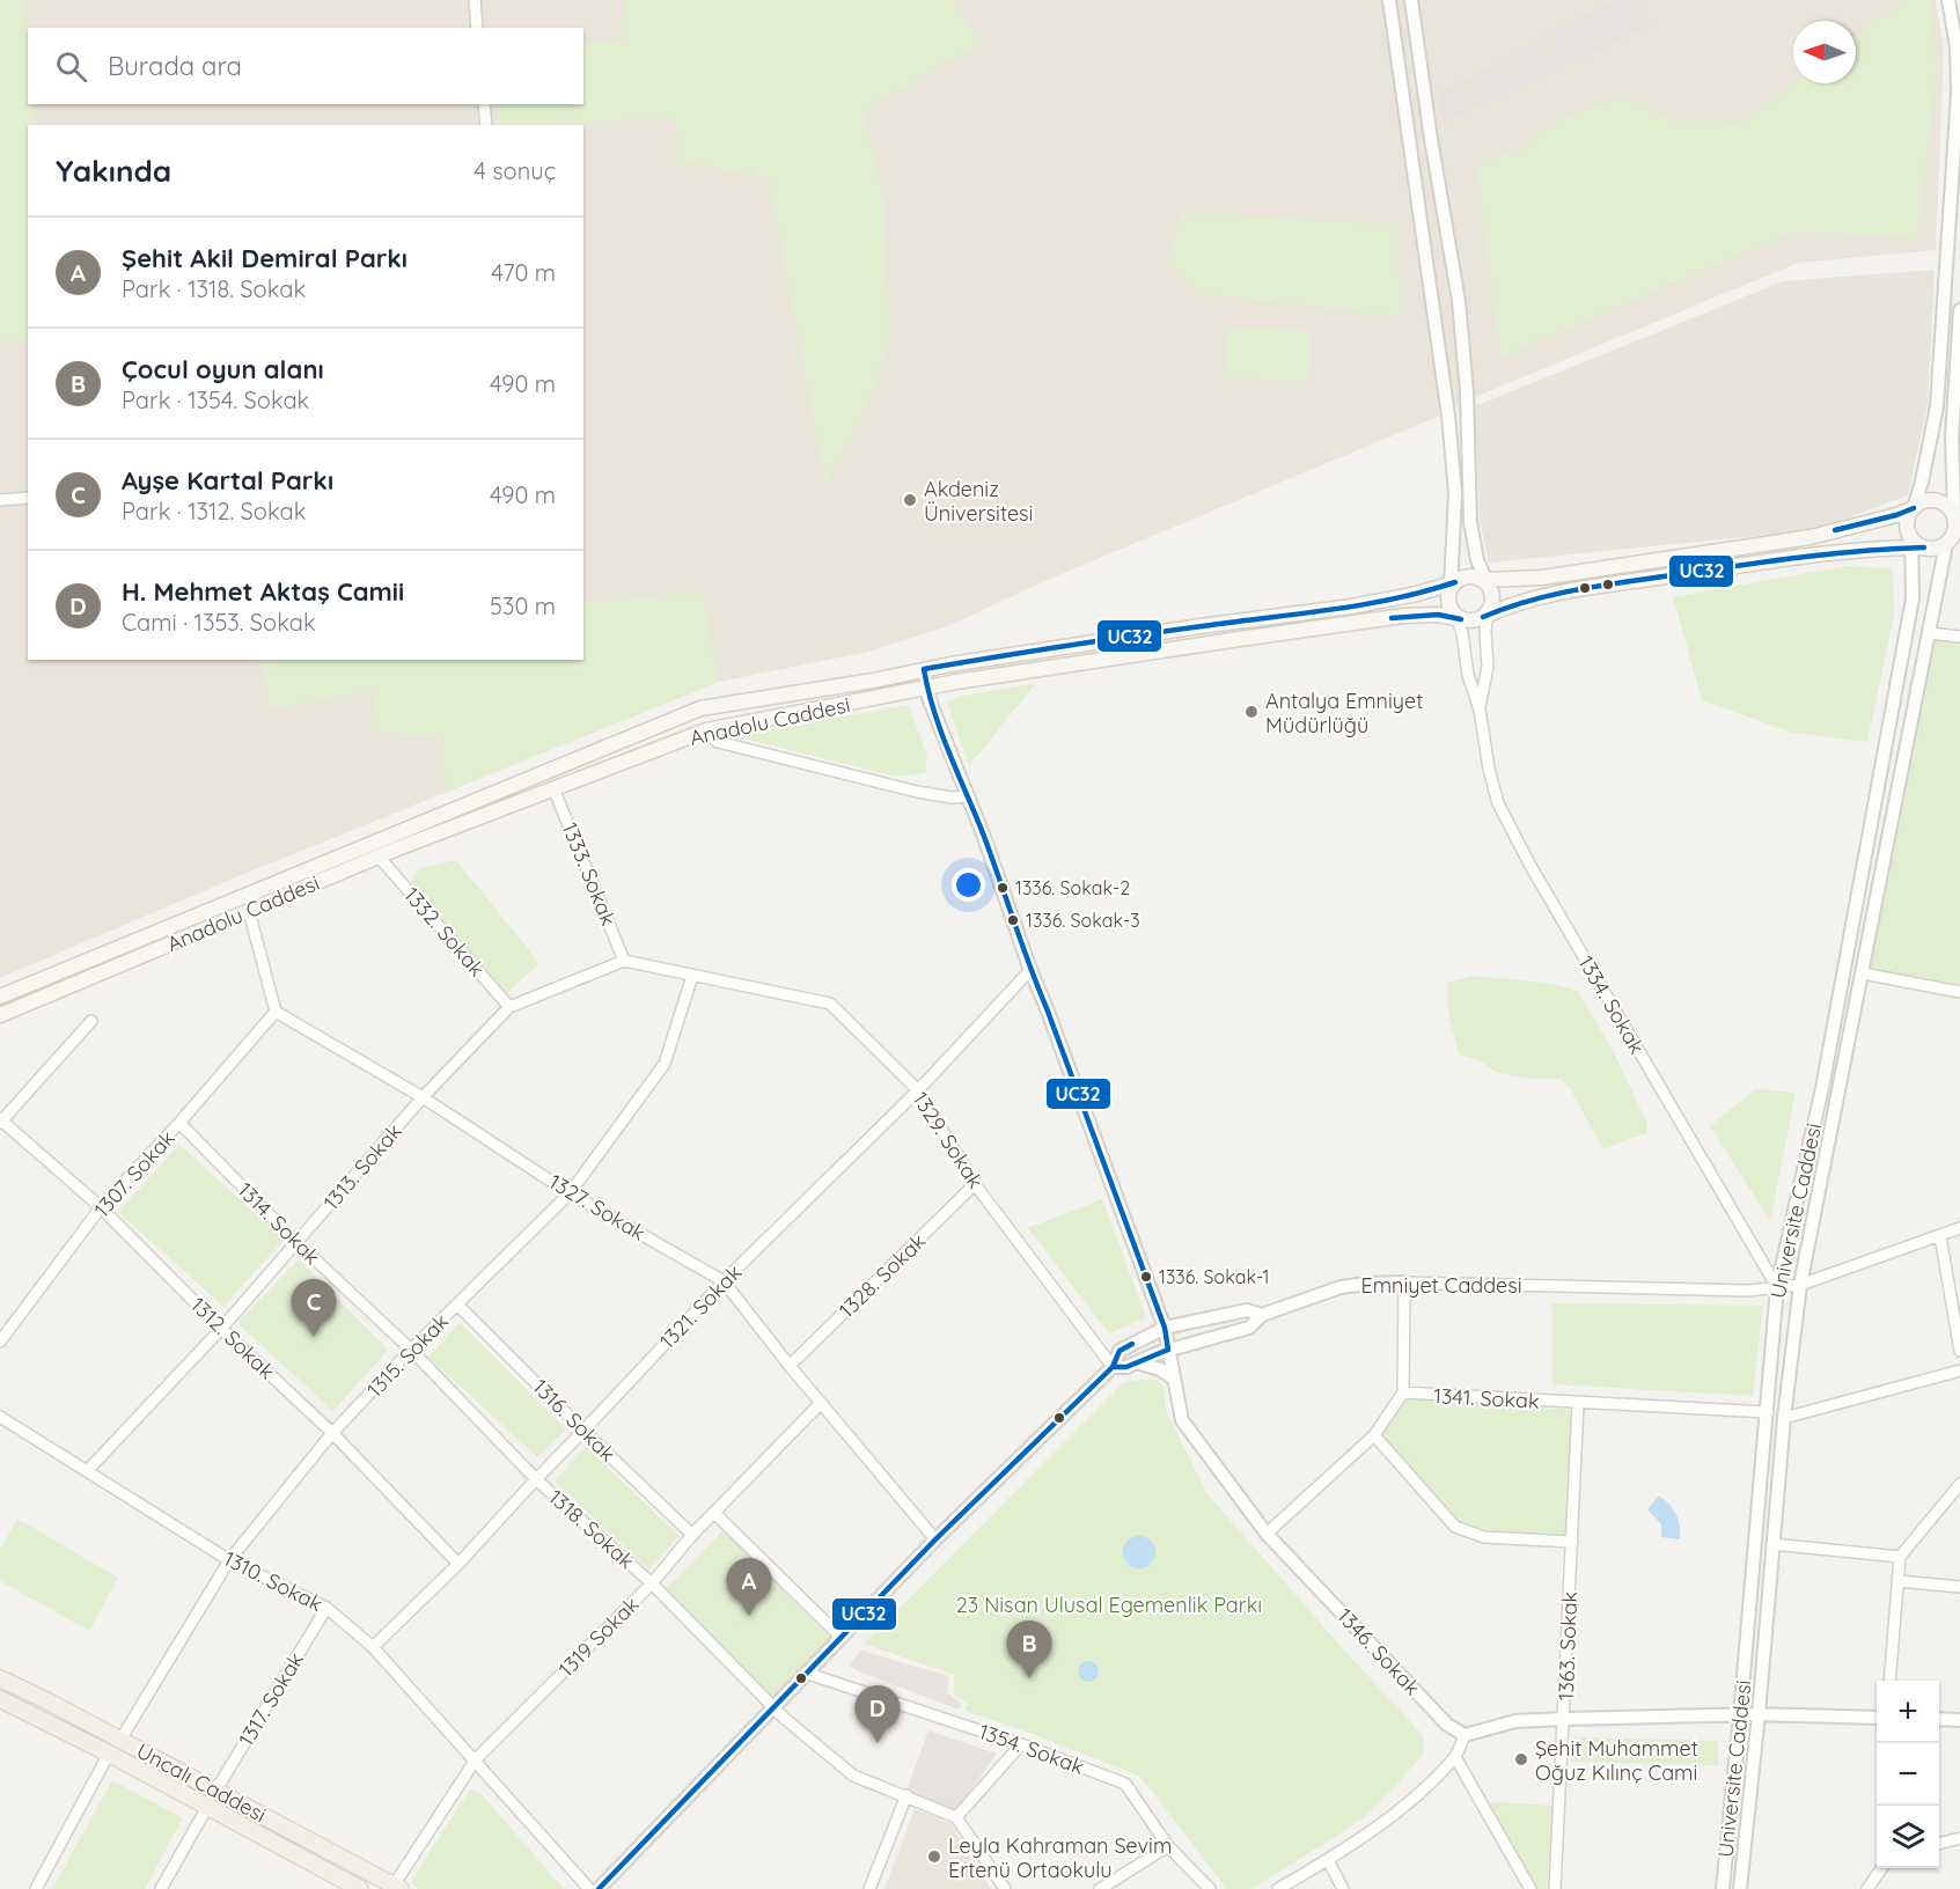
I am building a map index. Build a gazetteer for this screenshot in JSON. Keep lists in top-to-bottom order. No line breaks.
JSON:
{"streets":{"main road":["Anadolu Caddesi","Uncalı Caddesi"],"street":["1333. Sokak","1332. Sokak","1334. Sokak","1329. Sokak","1313. Sokak","1307. Sokak","1327. Sokak","Universite Caddesi","1314. Sokak","1328. Sokak","Emniyet Caddesi","1321. Sokak","1312. Sokak","1315. Sokak","1341. Sokak","1316. Sokak","1318. Sokak","1310. Sokak","1319 Sokak","1363. Sokak","1346. Sokak","1317. Sokak","1354. Sokak"]},"crossings":[["Anadolu Caddesi","1333. Sokak"],["Anadolu Caddesi","1332. Sokak"],["Anadolu Caddesi","1334. Sokak"],["Anadolu Caddesi","1346. Sokak"],["1333. Sokak","1313. Sokak"],["1332. Sokak","1313. Sokak"],["1334. Sokak","Universite Caddesi"],["1334. Sokak","Emniyet Caddesi"],["1329. Sokak","1328. Sokak"],["1329. Sokak","Emniyet Caddesi"],["1329. Sokak","1321. Sokak"],["1329. Sokak","1315. Sokak"],["1313. Sokak","1327. Sokak"],["1313. Sokak","1314. Sokak"],["1313. Sokak","1312. Sokak"],["1313. Sokak","1310. Sokak"],["1307. Sokak","1327. Sokak"],["1307. Sokak","1314. Sokak"],["1307. Sokak","1312. Sokak"],["1327. Sokak","1328. Sokak"],["1327. Sokak","Emniyet Caddesi"],["1327. Sokak","1321. Sokak"],["1327. Sokak","1315. Sokak"],["1327. Sokak","1319 Sokak"],["Universite Caddesi","Emniyet Caddesi"],["Universite Caddesi","1341. Sokak"],["1314. Sokak","1315. Sokak"],["1314. Sokak","1318. Sokak"],["Emniyet Caddesi","1318. Sokak"],["Emniyet Caddesi","1346. Sokak"],["Emniyet Caddesi","1354. Sokak"],["1321. Sokak","1312. Sokak"],["1321. Sokak","1316. Sokak"],["1321. Sokak","1318. Sokak"],["1321. Sokak","1310. Sokak"],["1321. Sokak","1346. Sokak"],["1312. Sokak","1315. Sokak"],["1315. Sokak","1316. Sokak"],["1315. Sokak","1318. Sokak"],["1315. Sokak","1310. Sokak"],["1315. Sokak","Uncalı Caddesi"],["1341. Sokak","1363. Sokak"],["1341. Sokak","1346. Sokak"],["1316. Sokak","1319 Sokak"],["1318. Sokak","1319 Sokak"],["1310. Sokak","1319 Sokak"],["1310. Sokak","1317. Sokak"],["1319 Sokak","Uncalı Caddesi"],["1317. Sokak","Uncalı Caddesi"]],"parks":["23 Nisan Ulusal Egemenlik Parkı"],"places":["Akdeniz Üniversitesi","Antalya Emniyet Müdürlüğü","1336. Sokak-2","1336. Sokak-3","1336. Sokak-1","Şehit Muhammet Oğuz Kılınç Cami","Leyla Kahraman Sevim Ertenü Ortaokulu"],"lines":["transit line UC32"],"north":"left","page":{"search":"Burada ara","heading":["Yakında","4 sonuç"],"list":[{"mark":"A","name":"Şehit Akil Demiral Parkı","note":"Park · 1318. Sokak","value":"470 m"},{"mark":"B","name":"Çocul oyun alanı","note":"Park · 1354. Sokak","value":"490 m"},{"mark":"C","name":"Ayşe Kartal Parkı","note":"Park · 1312. Sokak","value":"490 m"},{"mark":"D","name":"H. Mehmet Aktaş Camii","note":"Cami · 1353. Sokak","value":"530 m"}],"pins":["C","A","B","D"],"map_buttons":["+","−"]}}
